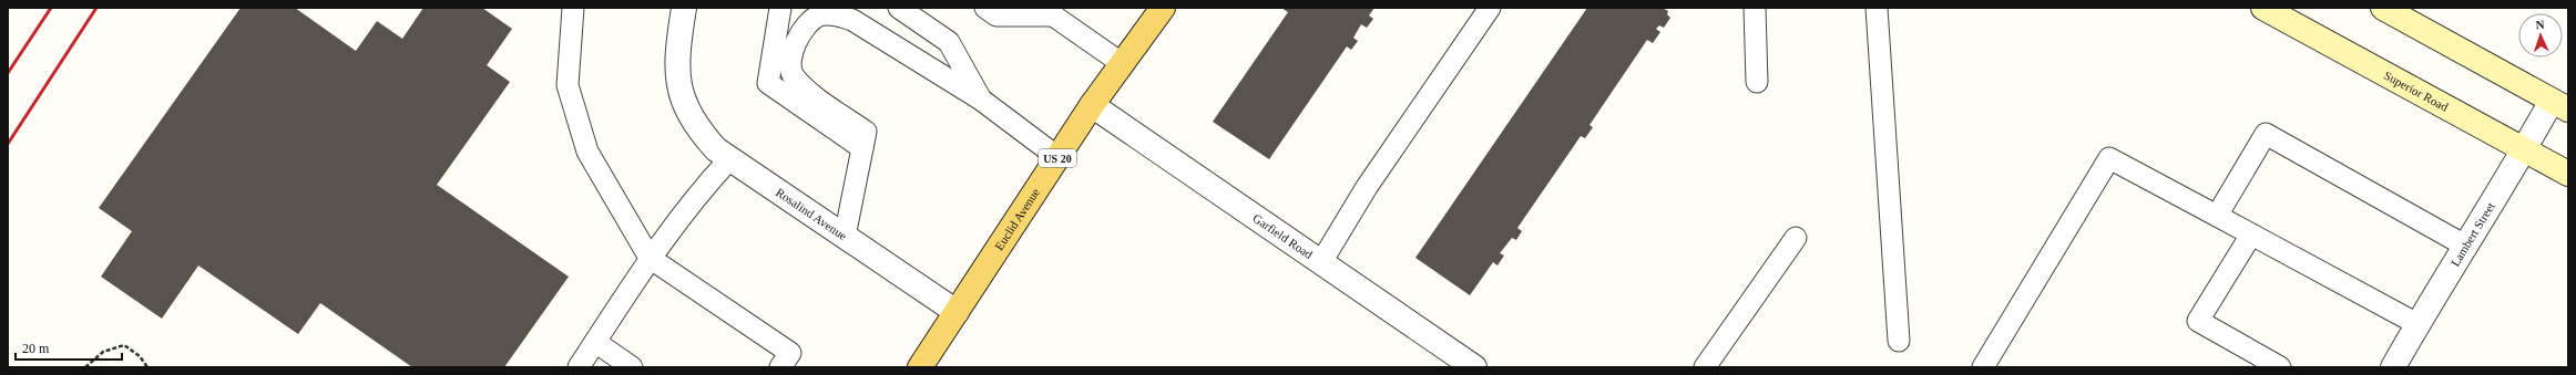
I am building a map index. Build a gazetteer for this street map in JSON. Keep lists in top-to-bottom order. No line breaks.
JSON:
{"streets":{"main road":["Superior Road","US 20","Euclid Avenue"],"street":["Rosalind Avenue","Lambert Street","Garfield Road"]},"crossings":[["Superior Road","Lambert Street"],["Rosalind Avenue","Euclid Avenue"],["Euclid Avenue","Garfield Road"]],"scale_bar":"20 m","north":"top"}
